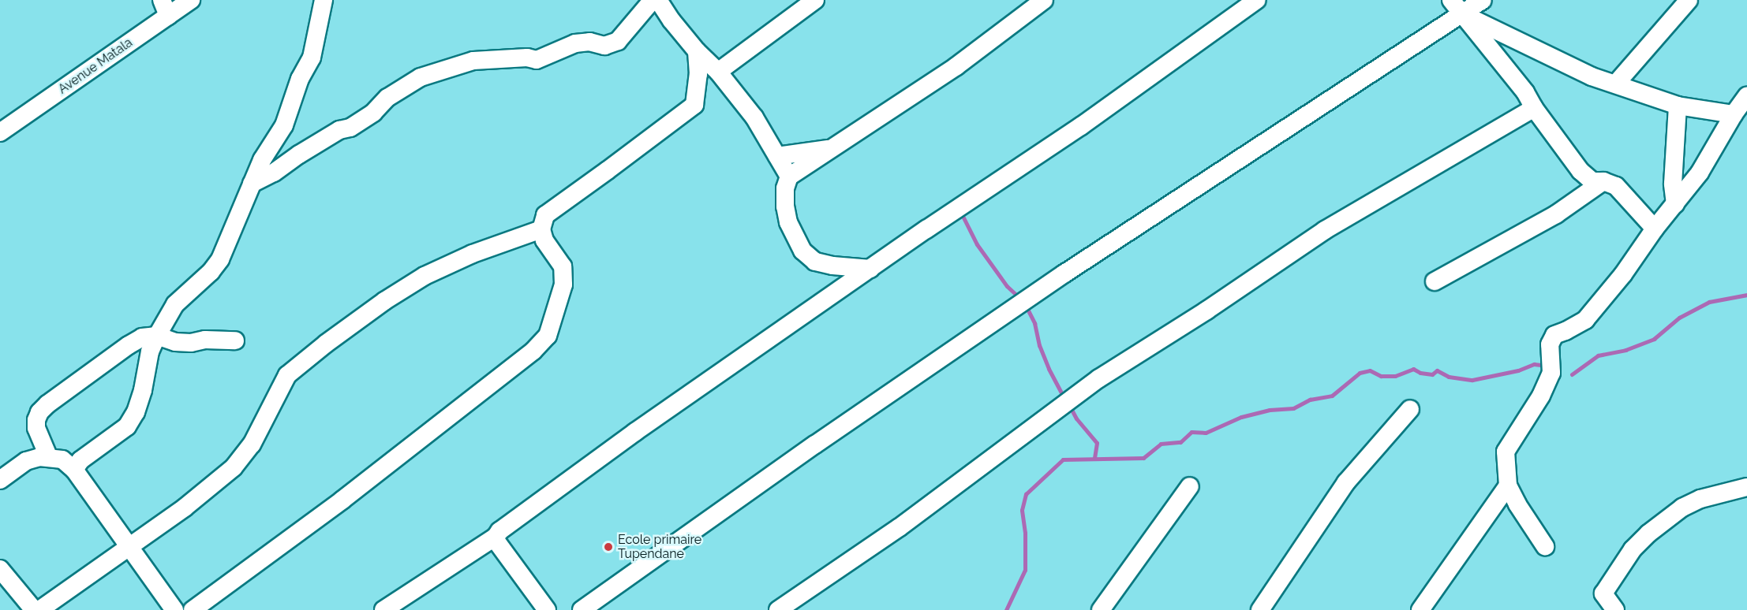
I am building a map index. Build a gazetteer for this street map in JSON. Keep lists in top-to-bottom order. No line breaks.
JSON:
{"streets":{"street":["Avenue Matala"]},"places":["Ecole primaire Tupendane"]}
